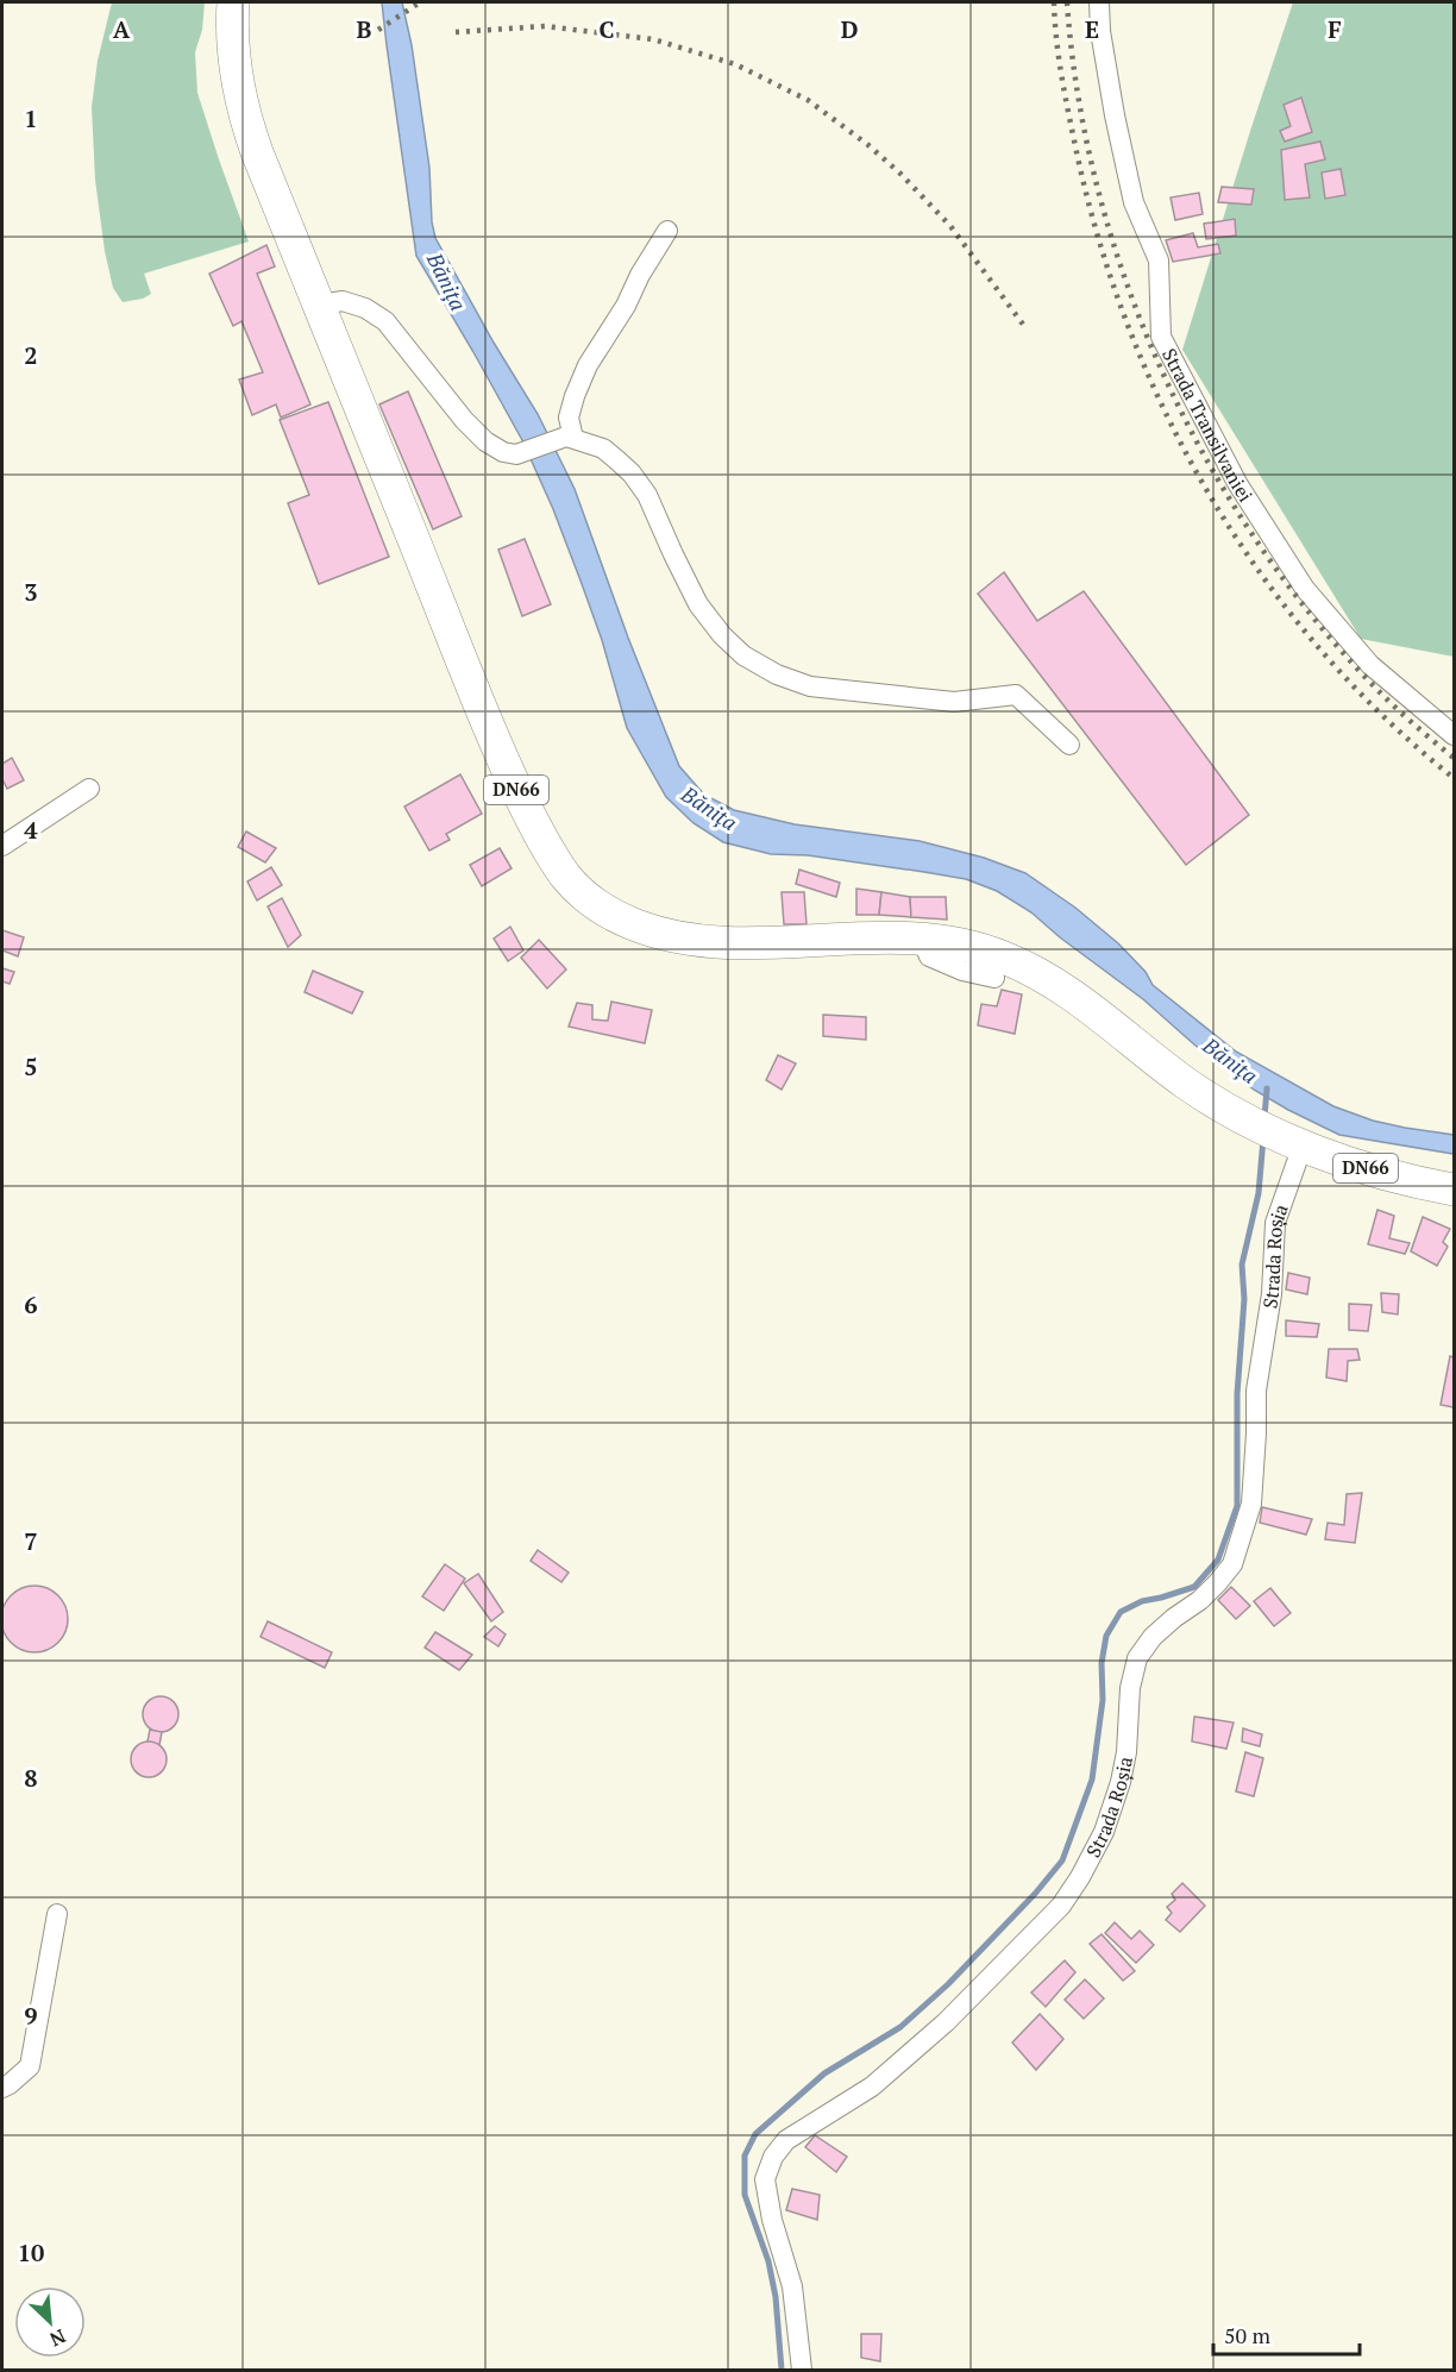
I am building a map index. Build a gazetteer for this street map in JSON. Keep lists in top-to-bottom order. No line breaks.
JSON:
{"streets":{"highway":["DN66"],"street":["Strada Transilvaniei","Strada Roșia"]},"crossings":[["DN66","Strada Roșia"]],"water":["Bănița"],"scale_bar":"50 m","north":"bottom right","grid":{"columns":["A","B","C","D","E","F"],"rows":["1","2","3","4","5","6","7","8","9","10"]}}
